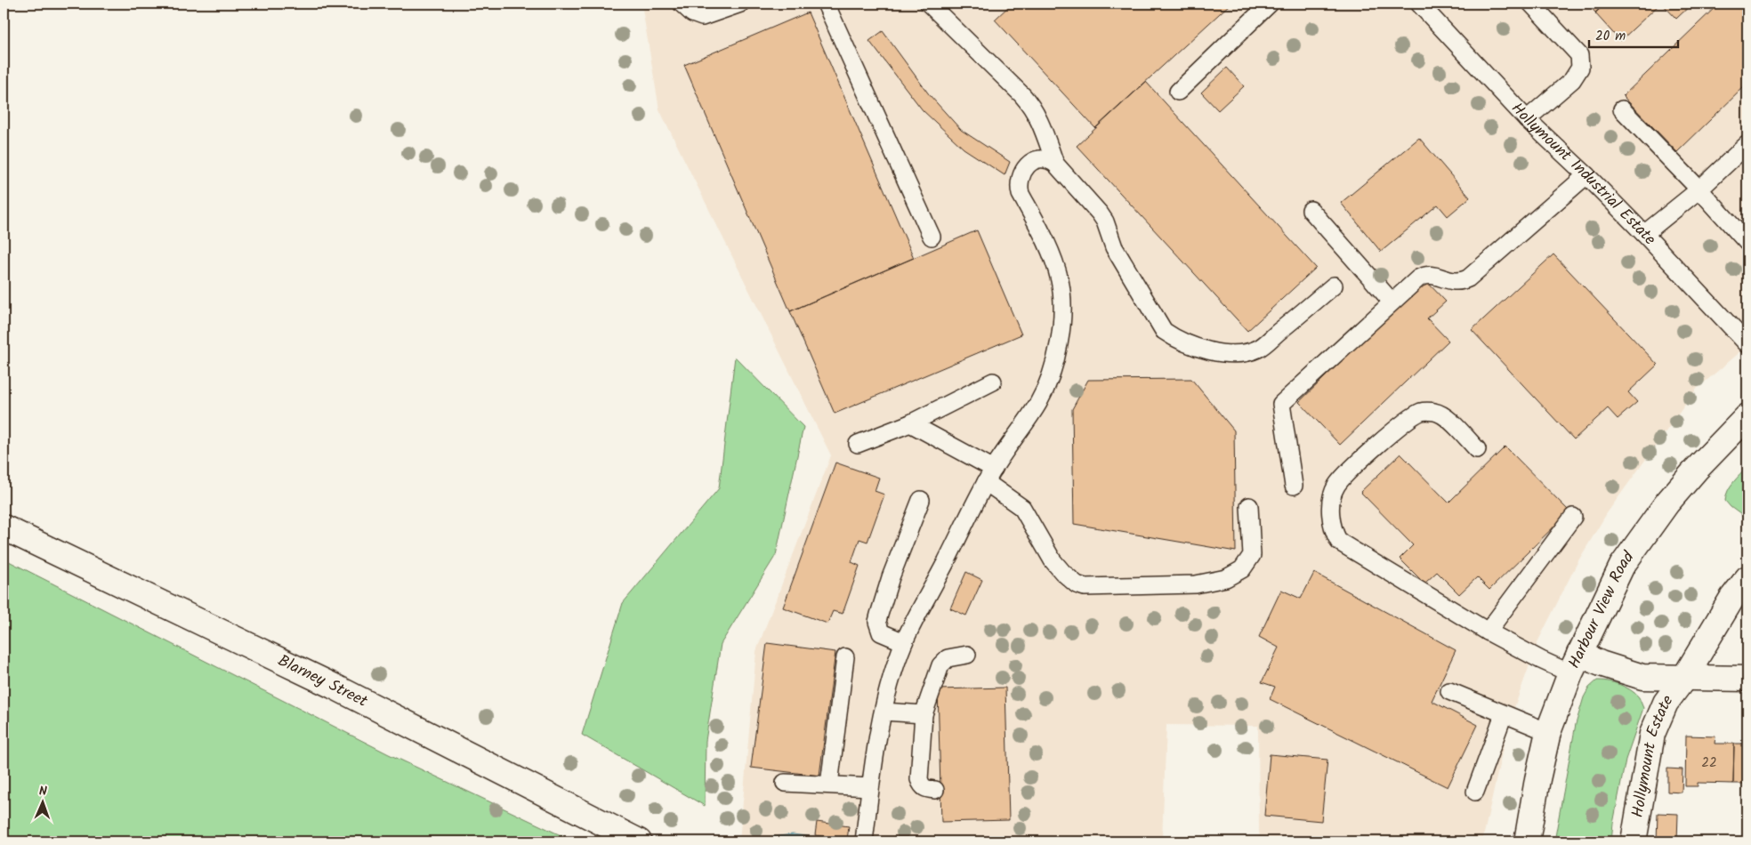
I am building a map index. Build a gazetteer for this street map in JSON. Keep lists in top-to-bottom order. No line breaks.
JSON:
{"streets":{"street":["Harbour View Road","Blarney Street","Hollymount Estate"],"lane":["Hollymount Industrial Estate"]},"crossings":[["Harbour View Road","Hollymount Estate"]],"house_numbers":["22"],"scale_bar":"20 m","north":"top"}
